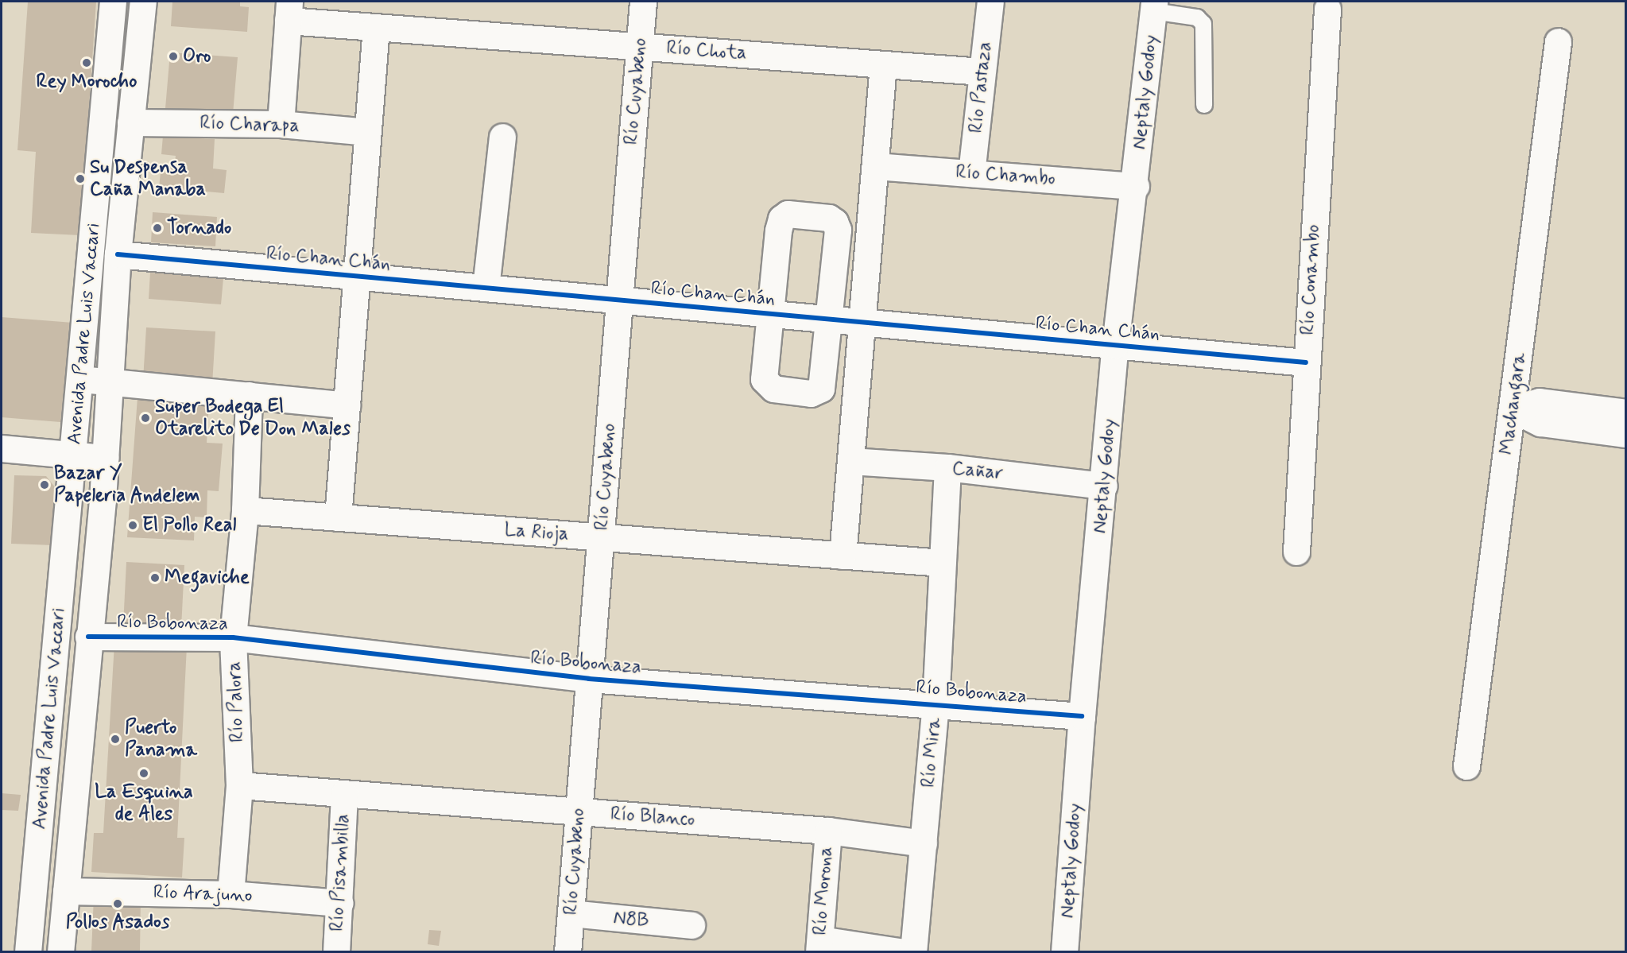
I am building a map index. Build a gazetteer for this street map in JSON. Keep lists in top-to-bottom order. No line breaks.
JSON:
{"streets":{"street":["Río Chota","Río Pastaza","Río Cuyabeno","Neptaly Godoy","Río Charapa","Río Chambo","Río Chan Chán","Río Conambo","Avenida Padre Luis Vaccari","Machangara","Cañar","La Rioja","Río Bobonaza","Río Palora","Río Mira","Río Blanco","Río Pisambilla","Río Morona","Río Arajuno","N8B"]},"crossings":[["Río Chota","Río Pastaza"],["Río Chota","Río Cuyabeno"],["Río Pastaza","Río Chambo"],["Río Cuyabeno","Río Chan Chán"],["Río Cuyabeno","La Rioja"],["Río Cuyabeno","Río Bobonaza"],["Río Cuyabeno","Río Blanco"],["Río Cuyabeno","N8B"],["Neptaly Godoy","Río Chambo"],["Neptaly Godoy","Río Chan Chán"],["Neptaly Godoy","Cañar"],["Neptaly Godoy","Río Bobonaza"],["Río Charapa","Avenida Padre Luis Vaccari"],["Río Chan Chán","Río Conambo"],["Río Chan Chán","Avenida Padre Luis Vaccari"],["Avenida Padre Luis Vaccari","Río Bobonaza"],["Avenida Padre Luis Vaccari","Río Arajuno"],["Cañar","Río Mira"],["La Rioja","Río Palora"],["La Rioja","Río Mira"],["Río Bobonaza","Río Palora"],["Río Bobonaza","Río Mira"],["Río Palora","Río Blanco"],["Río Palora","Río Arajuno"],["Río Mira","Río Blanco"],["Río Blanco","Río Pisambilla"],["Río Blanco","Río Morona"],["Río Pisambilla","Río Arajuno"]],"places":["Oro","Rey Morocho","Su Despensa Caña Manaba","Tornado","Super Bodega El Otarelito De Don Males","Bazar Y Papeleria Andelem","El Pollo Real","Megaviche","Puerto Panama","La Esquina de Ales","Pollos Asados"]}
